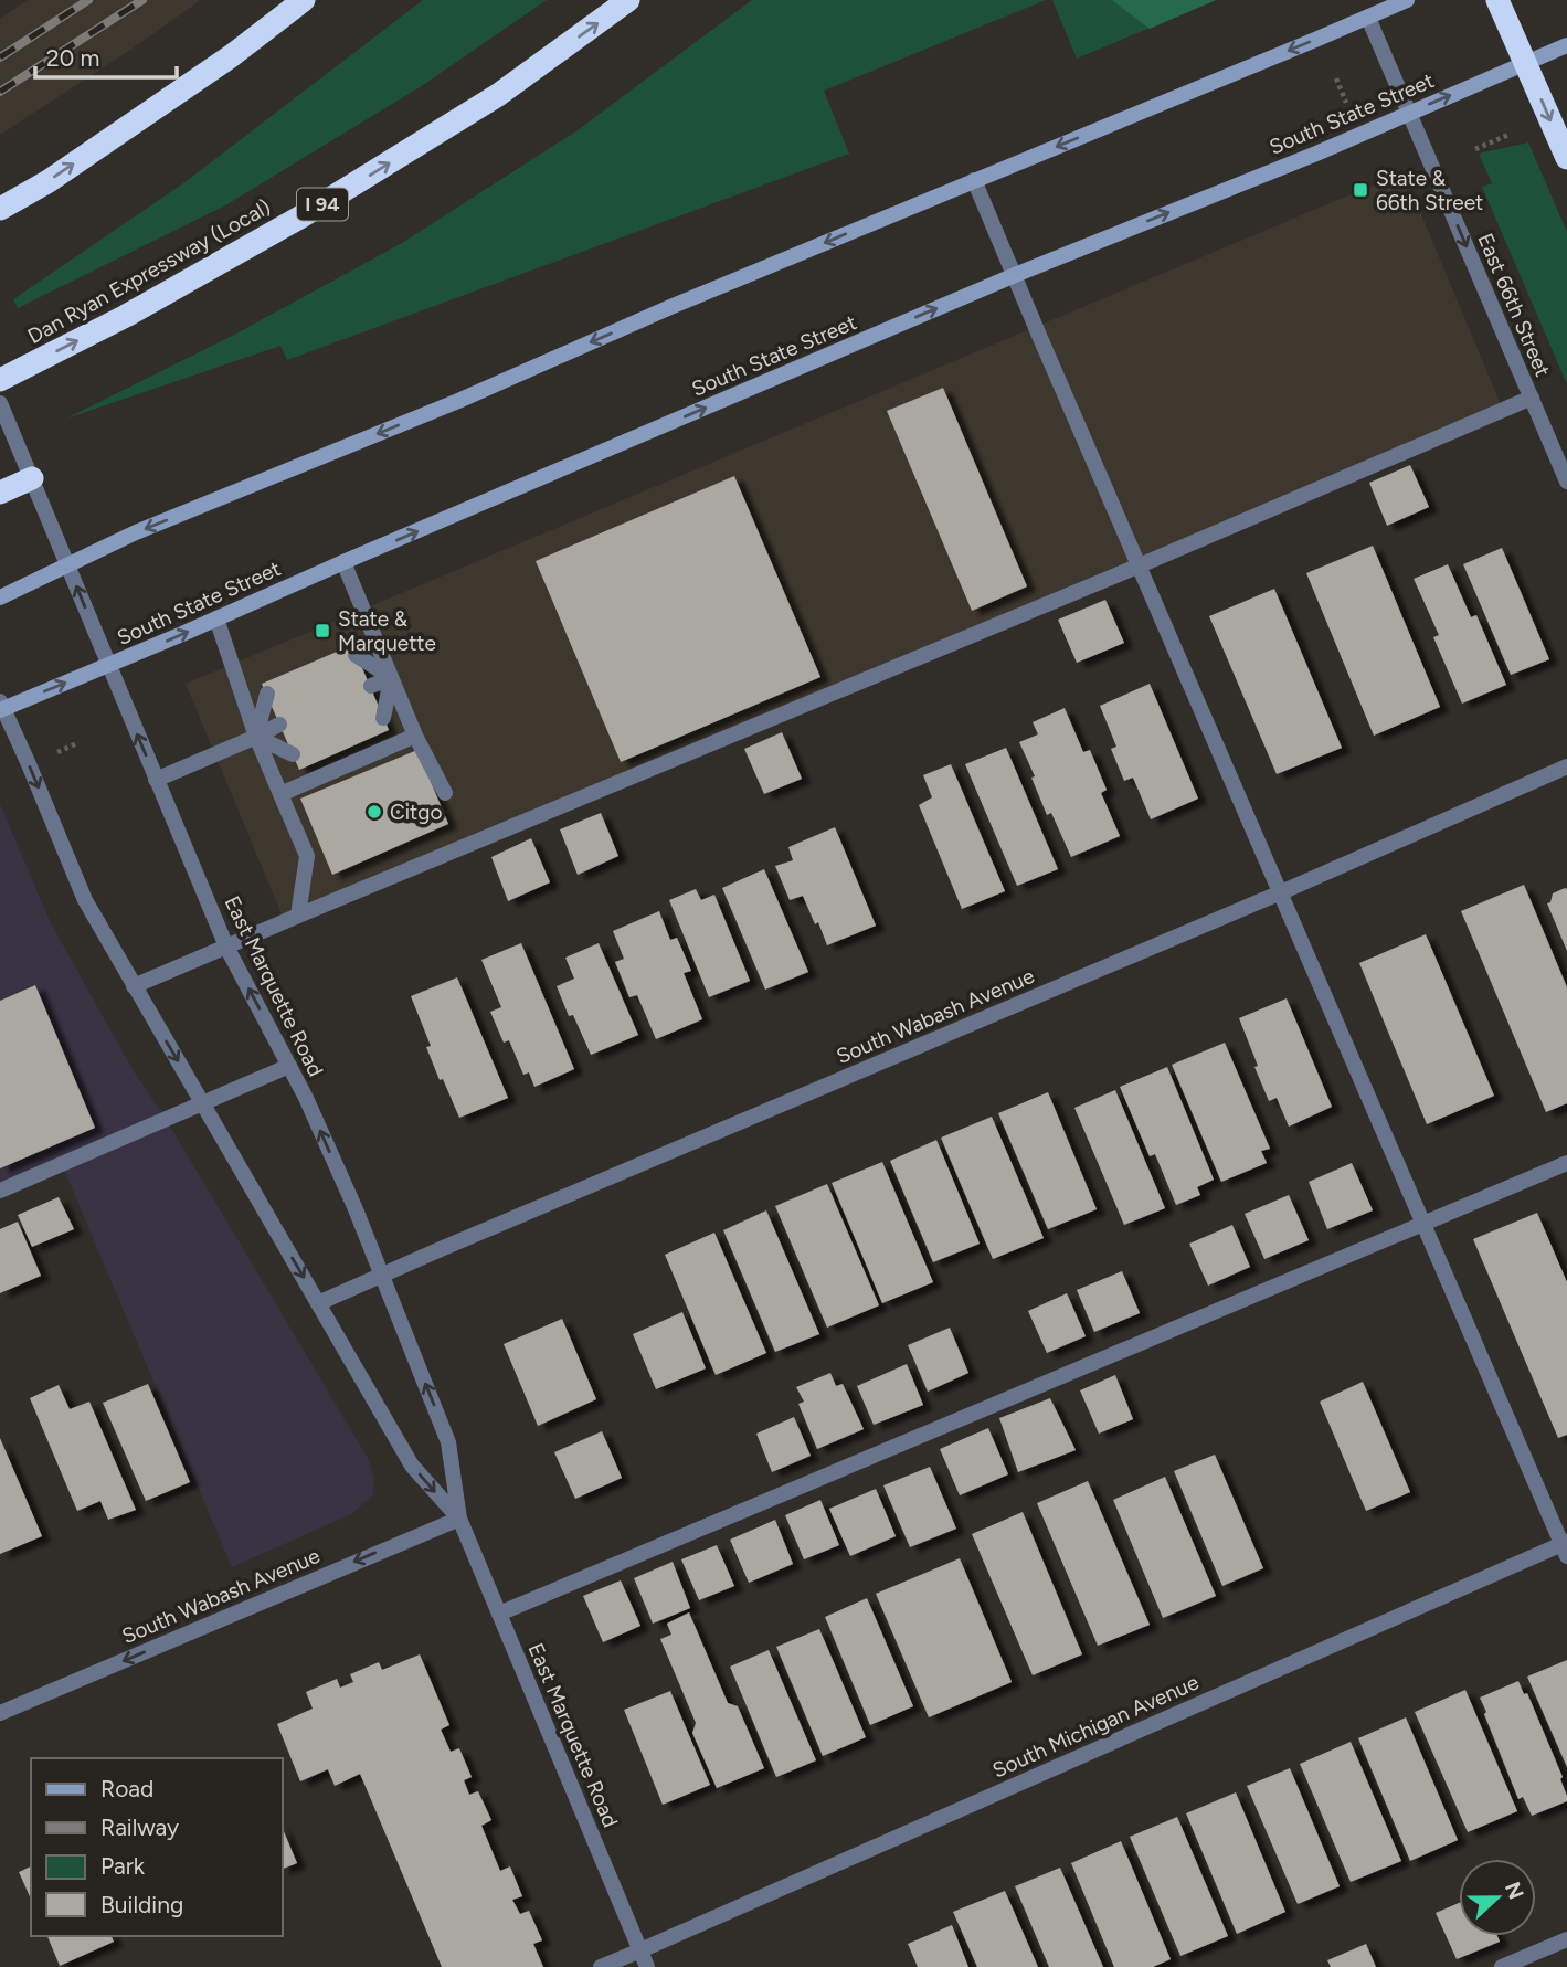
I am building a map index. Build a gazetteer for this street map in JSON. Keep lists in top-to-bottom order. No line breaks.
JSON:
{"streets":{"highway":["I 94","Dan Ryan Expressway (Local)"],"main road":["South State Street"],"street":["East 66th Street","East Marquette Road","South Wabash Avenue","South Michigan Avenue"]},"crossings":[["South State Street","East 66th Street"],["South State Street","East Marquette Road"],["East Marquette Road","South Wabash Avenue"],["East Marquette Road","South Michigan Avenue"]],"one_way":["East 66th Street"],"places":{"transit":["State & 66th Street","State & Marquette"],"other":["Citgo"]},"legend":["Road","Railway","Park","Building"],"scale_bar":"20 m","north":"right"}
